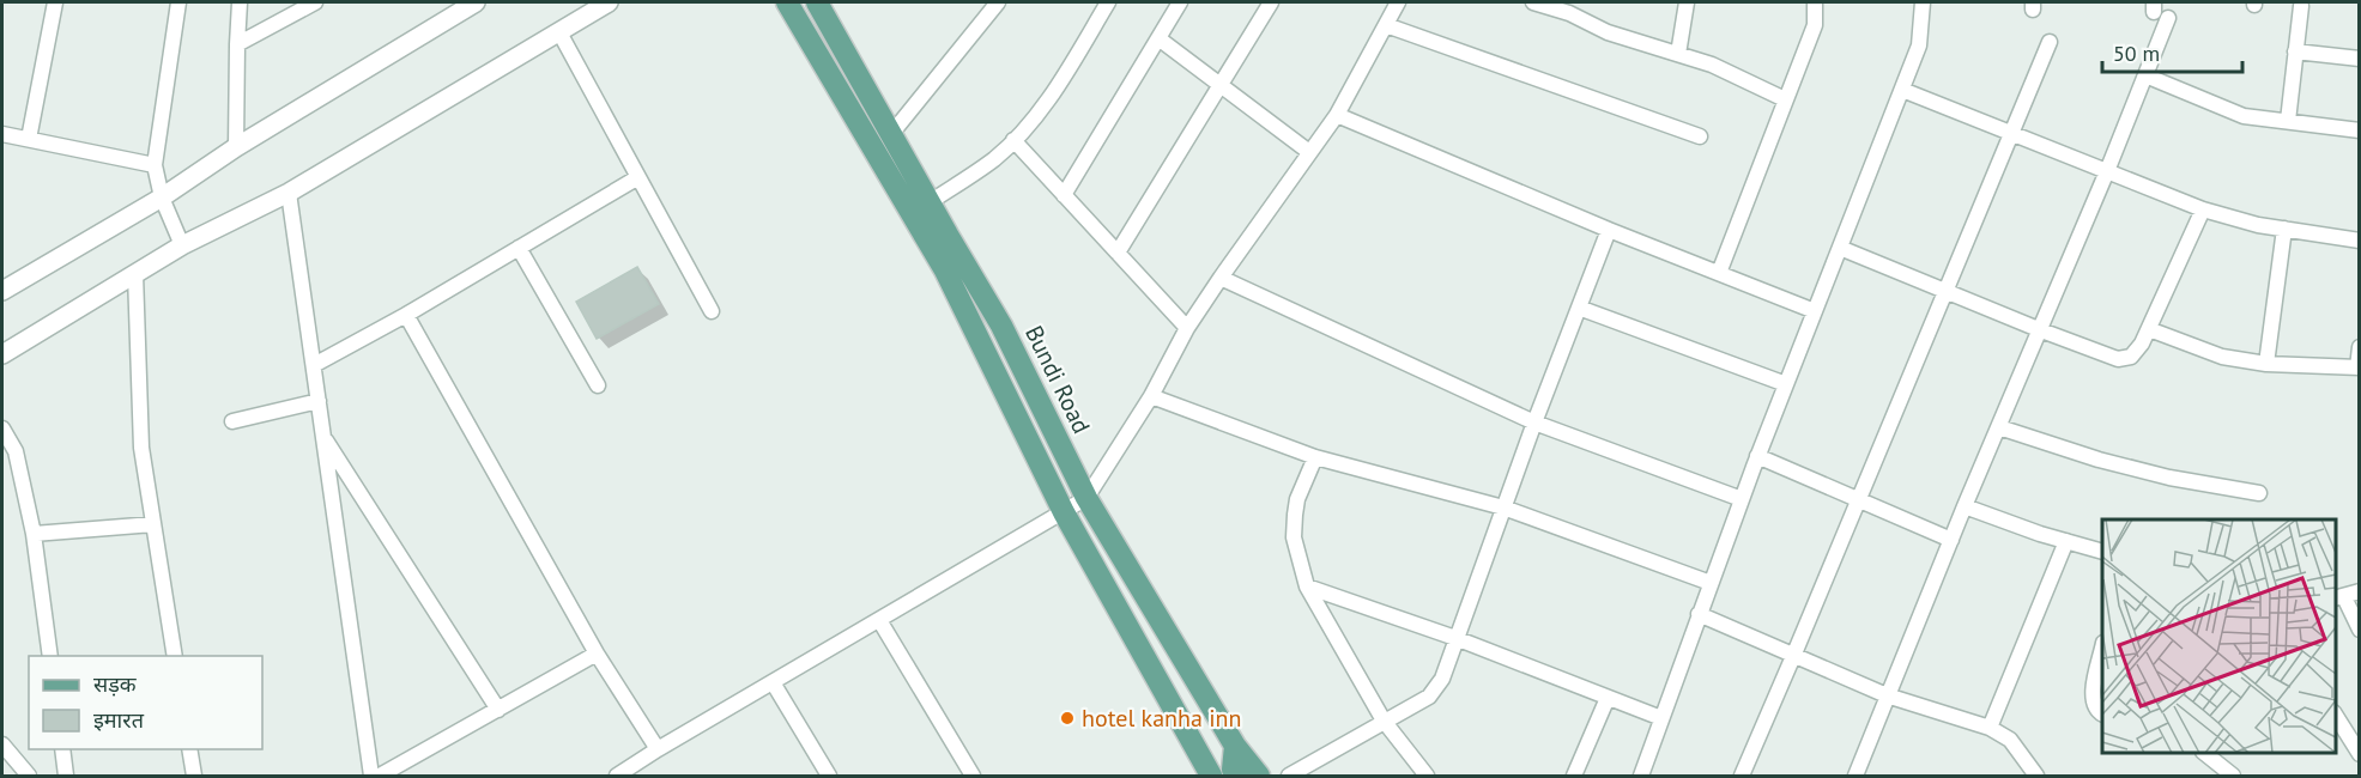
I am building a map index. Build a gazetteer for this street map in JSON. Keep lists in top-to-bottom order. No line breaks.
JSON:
{"streets":{"main road":["Bundi Road"]},"places":["hotel kanha inn"],"legend":["सड़क","इमारत"],"scale_bar":"50 m"}
